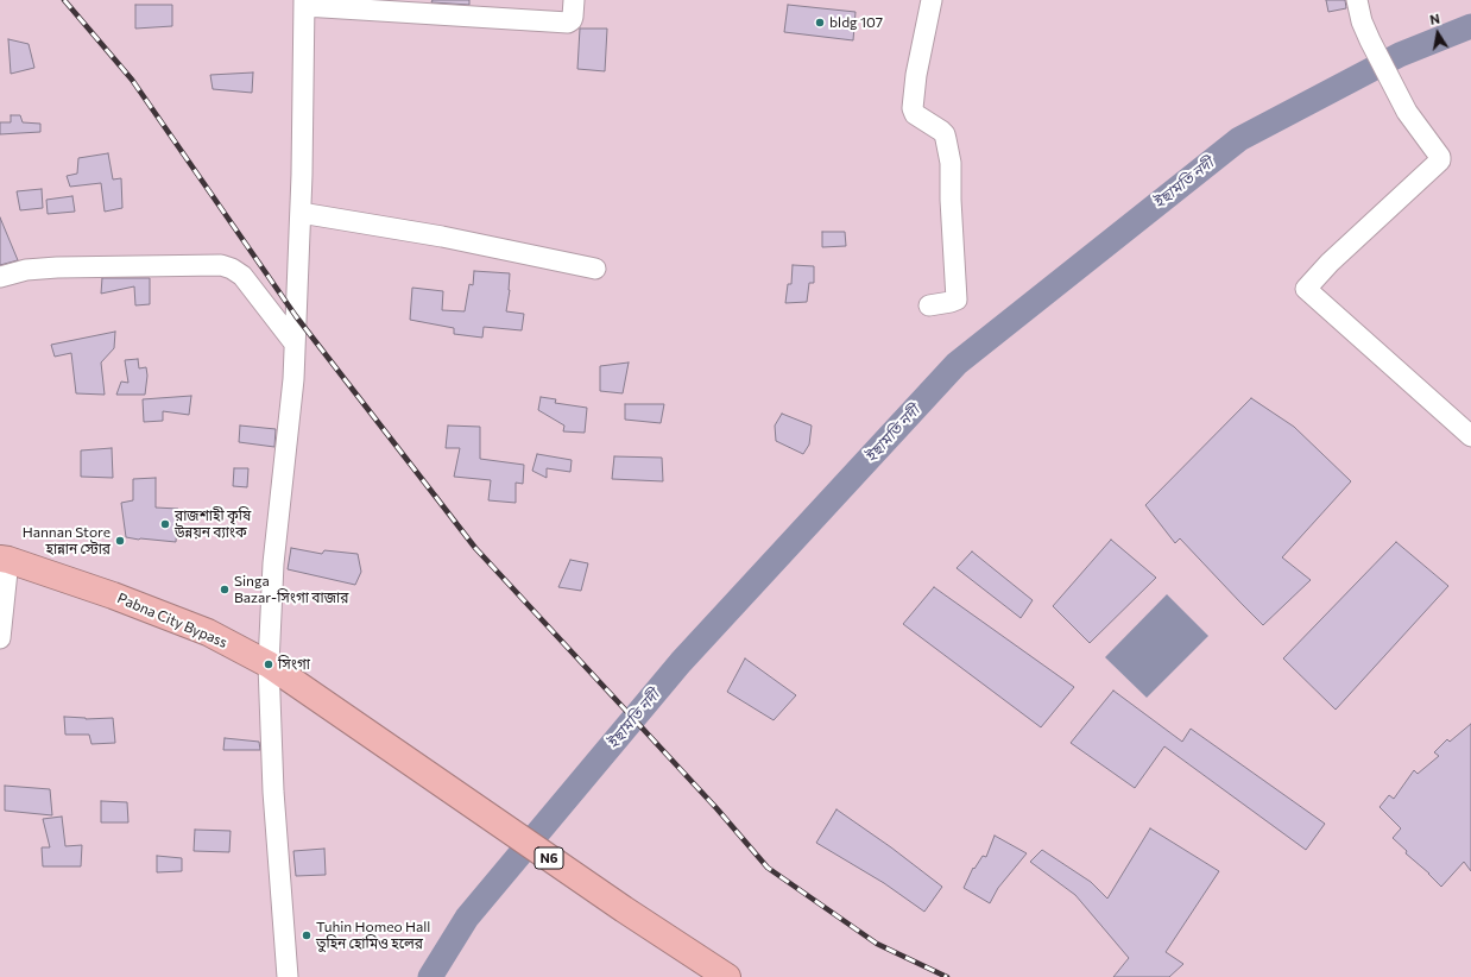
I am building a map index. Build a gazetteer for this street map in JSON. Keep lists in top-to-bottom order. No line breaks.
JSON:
{"streets":{"highway":["Pabna City Bypass","N6"]},"water":["ইছামতি নদী"],"places":["bldg 107","রাজশাহী কৃষি উন্নয়ন ব্যাংক","Hannan Store হান্নান স্টোর","Singa Bazar-সিংগা বাজার","সিংগা","Tuhin Homeo Hall তুহিন হোমিও হলের"],"north":"top"}
